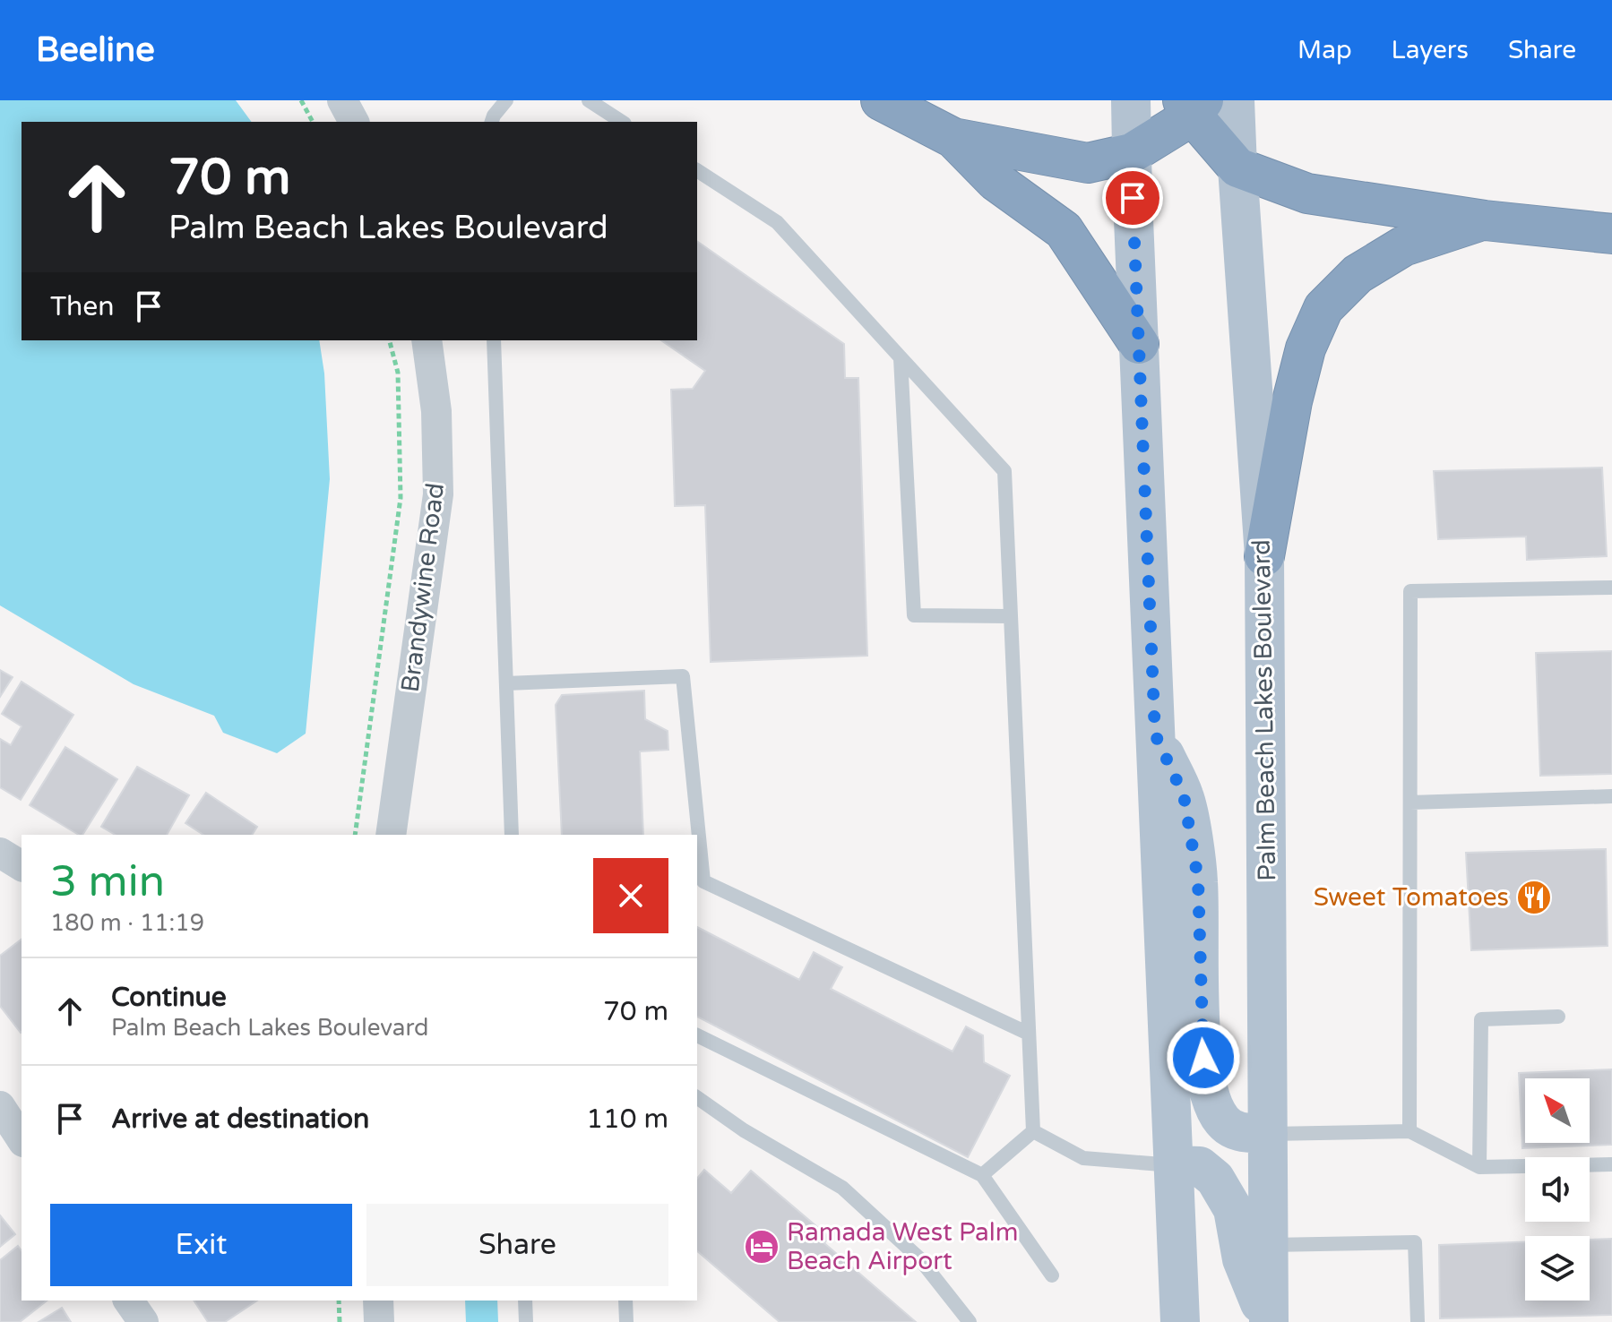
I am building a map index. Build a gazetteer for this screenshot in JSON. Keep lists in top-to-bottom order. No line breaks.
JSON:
{"streets":{"main road":["Palm Beach Lakes Boulevard"],"street":["Brandywine Road"]},"places":{"restaurant":["Sweet Tomatoes"],"hotel":["Ramada West Palm Beach Airport"]},"north":"top left","page":{"header":"Beeline","nav":["Map","Layers","Share"],"turn":["70 m","Palm Beach Lakes Boulevard"],"then":"Then","heading":["3 min","180 m · 11:19"],"list":[{"name":"Continue","note":"Palm Beach Lakes Boulevard","value":"70 m"},{"name":"Arrive at destination","value":"110 m"}],"buttons":["Exit","Share"]}}
